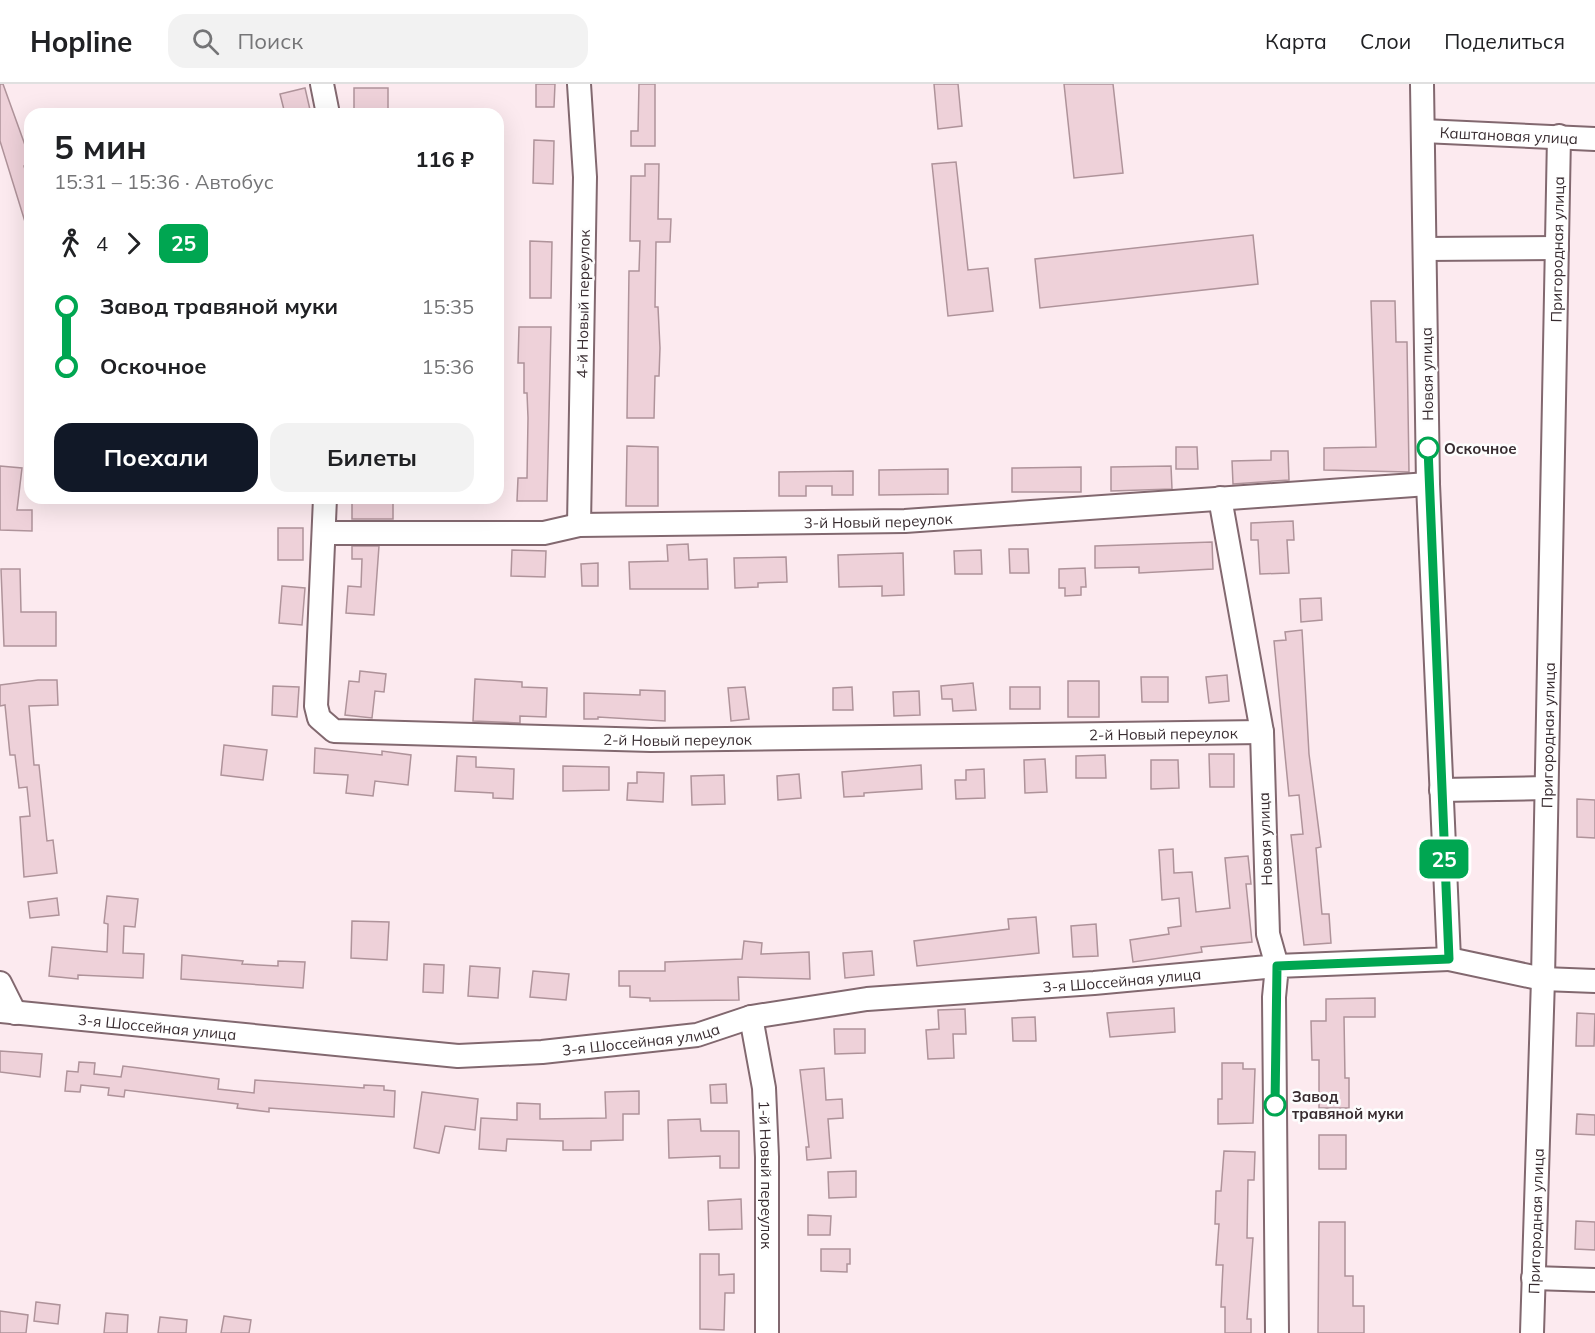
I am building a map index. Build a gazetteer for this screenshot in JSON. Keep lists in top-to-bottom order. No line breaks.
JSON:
{"streets":{"street":["Каштановая улица","Пригородная улица","4-й Новый переулок","Новая улица","3-й Новый переулок","2-й Новый переулок","3-я Шоссейная улица","1-й Новый переулок"]},"crossings":[["Каштановая улица","Пригородная улица"],["Каштановая улица","Новая улица"],["4-й Новый переулок","3-й Новый переулок"],["Новая улица","3-й Новый переулок"],["Новая улица","2-й Новый переулок"],["Новая улица","3-я Шоссейная улица"],["3-й Новый переулок","2-й Новый переулок"],["3-я Шоссейная улица","1-й Новый переулок"]],"places":["Оскочное","Завод травяной муки"],"lines":["bus line 25"],"page":{"header":"Hopline","search":"Поиск","nav":["Карта","Слои","Поделиться"],"on_map":"25","heading":["5 мин","15:31 – 15:36 · Автобус","116 ₽"],"legs":["4","25"],"list":[{"name":"Завод травяной муки","value":"15:35"},{"name":"Оскочное","value":"15:36"}],"buttons":["Поехали","Билеты"]}}
